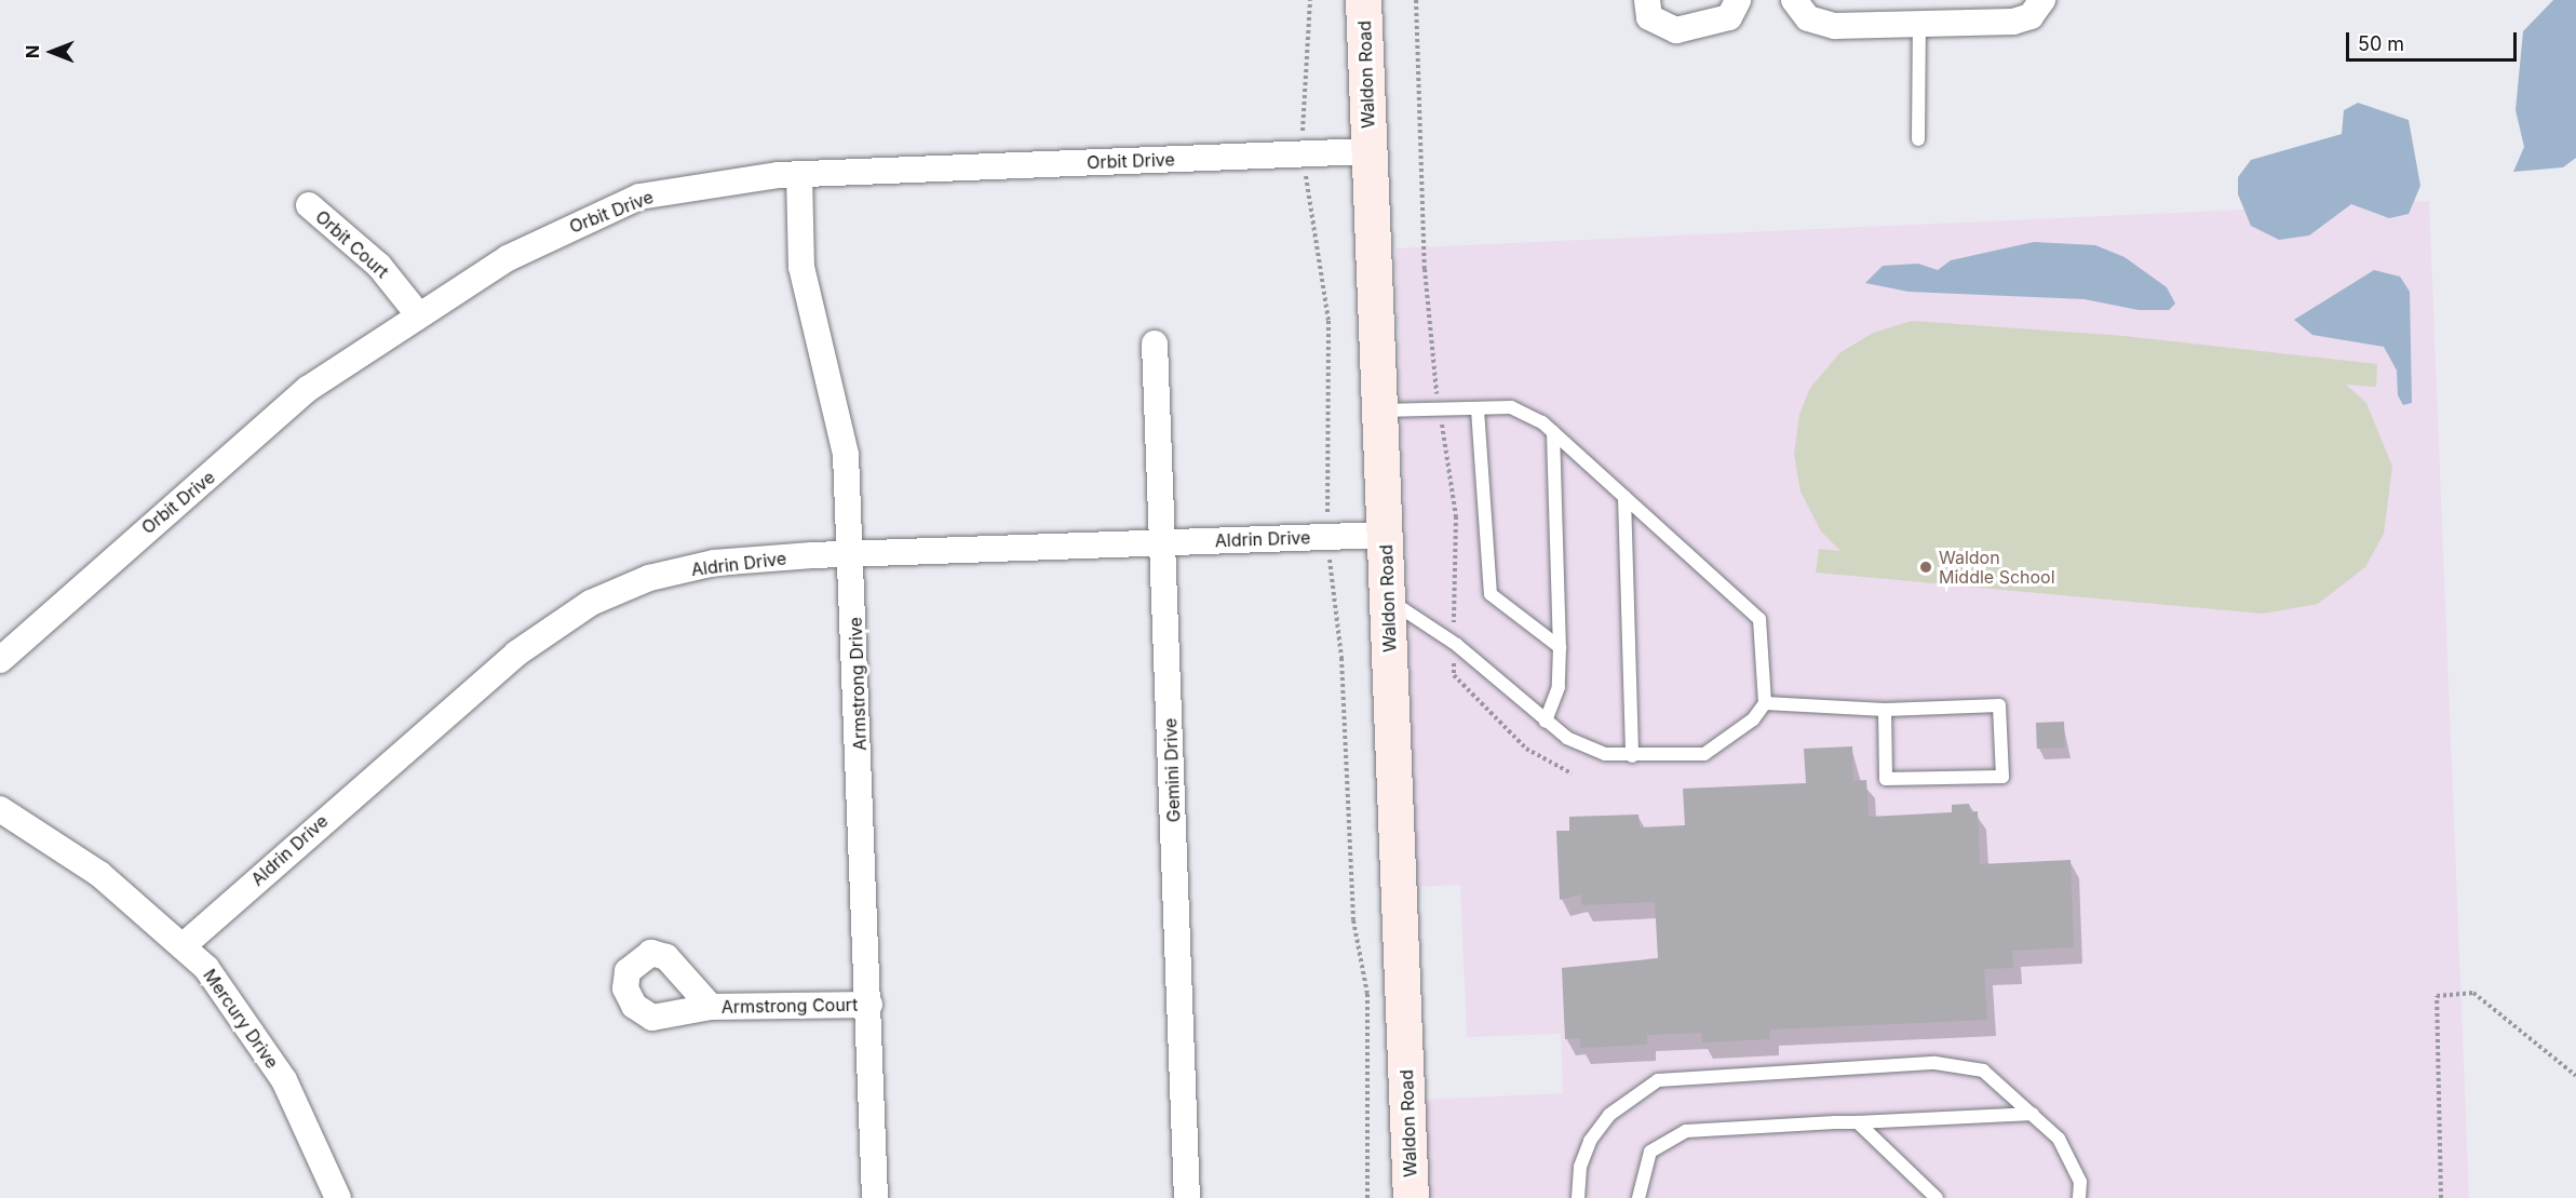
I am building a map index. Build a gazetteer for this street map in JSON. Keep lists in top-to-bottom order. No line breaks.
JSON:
{"streets":{"street":["Waldon Road","Orbit Drive","Orbit Court","Aldrin Drive","Armstrong Drive","Gemini Drive","Armstrong Court","Mercury Drive"]},"crossings":[["Waldon Road","Orbit Drive"],["Waldon Road","Aldrin Drive"],["Orbit Drive","Orbit Court"],["Orbit Drive","Armstrong Drive"],["Aldrin Drive","Armstrong Drive"],["Aldrin Drive","Gemini Drive"],["Aldrin Drive","Mercury Drive"],["Armstrong Drive","Armstrong Court"]],"places":["Waldon Middle School"],"scale_bar":"50 m","north":"left"}
